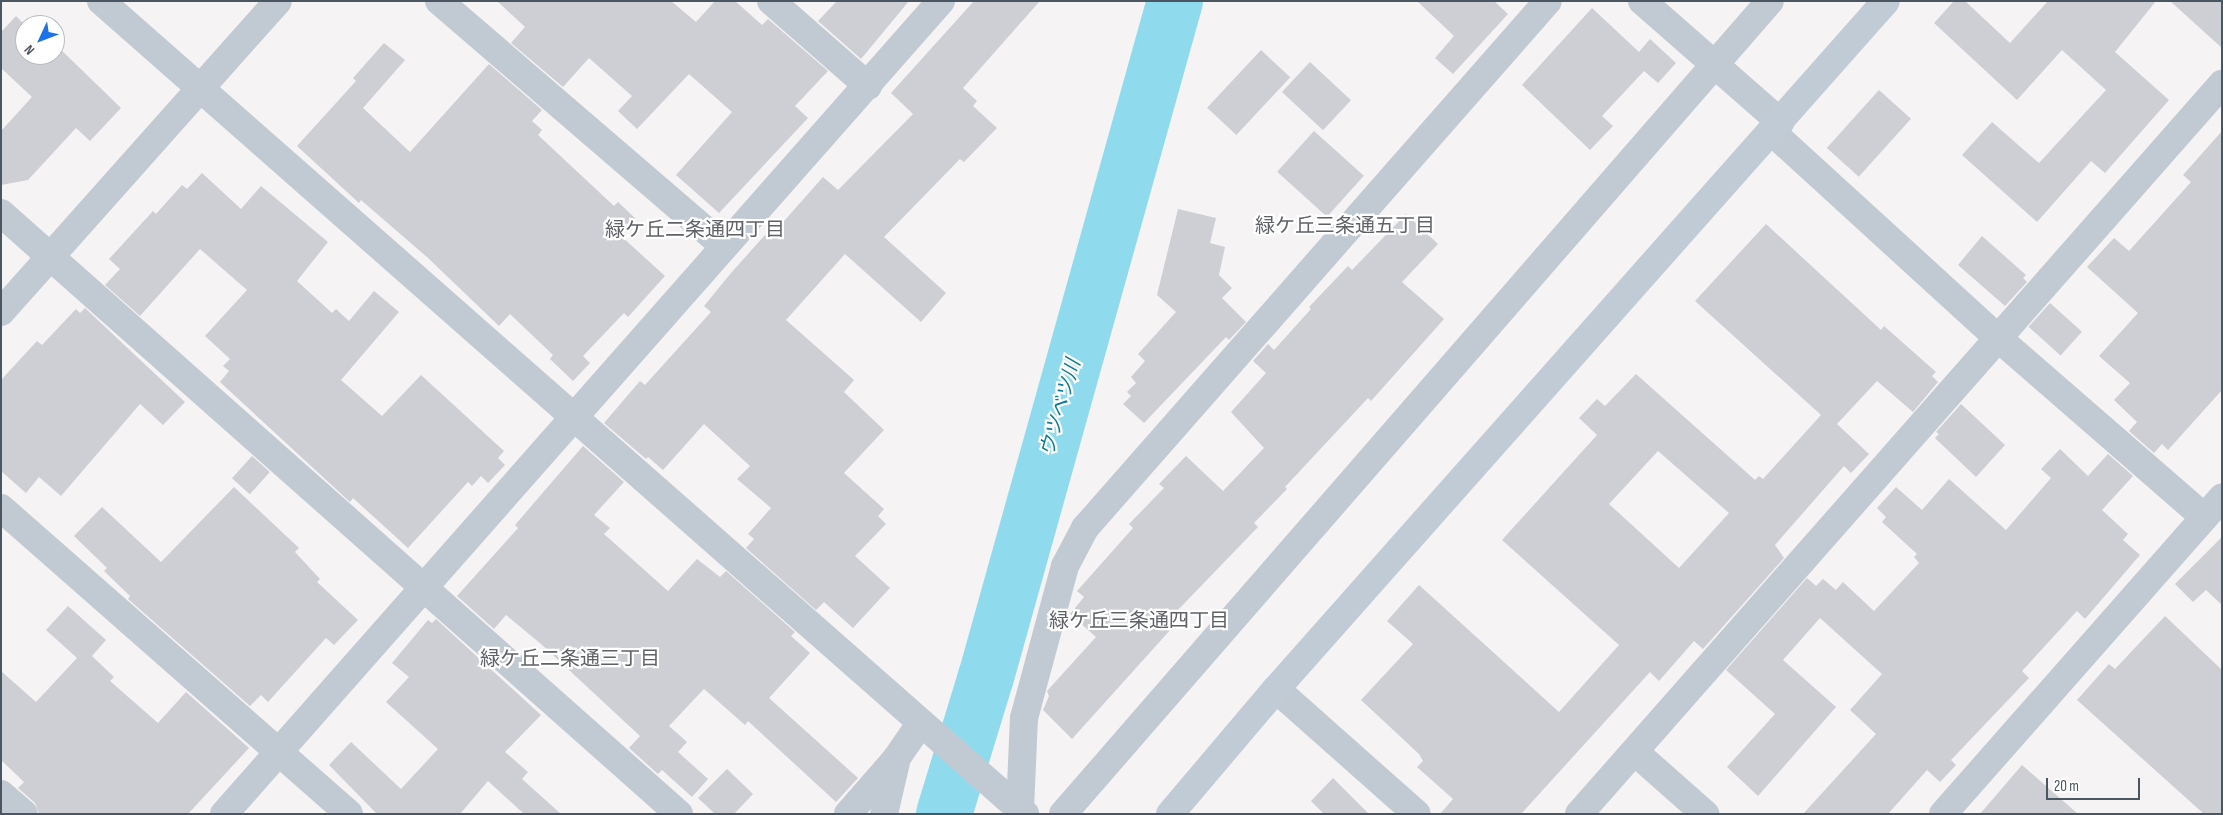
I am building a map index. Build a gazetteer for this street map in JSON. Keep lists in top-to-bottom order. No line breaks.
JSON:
{"districts":["緑ケ丘三条通五丁目","緑ケ丘二条通四丁目","緑ケ丘三条通四丁目","緑ケ丘二条通三丁目"],"water":["ウツベツ川"],"scale_bar":"20 m","north":"bottom left"}
